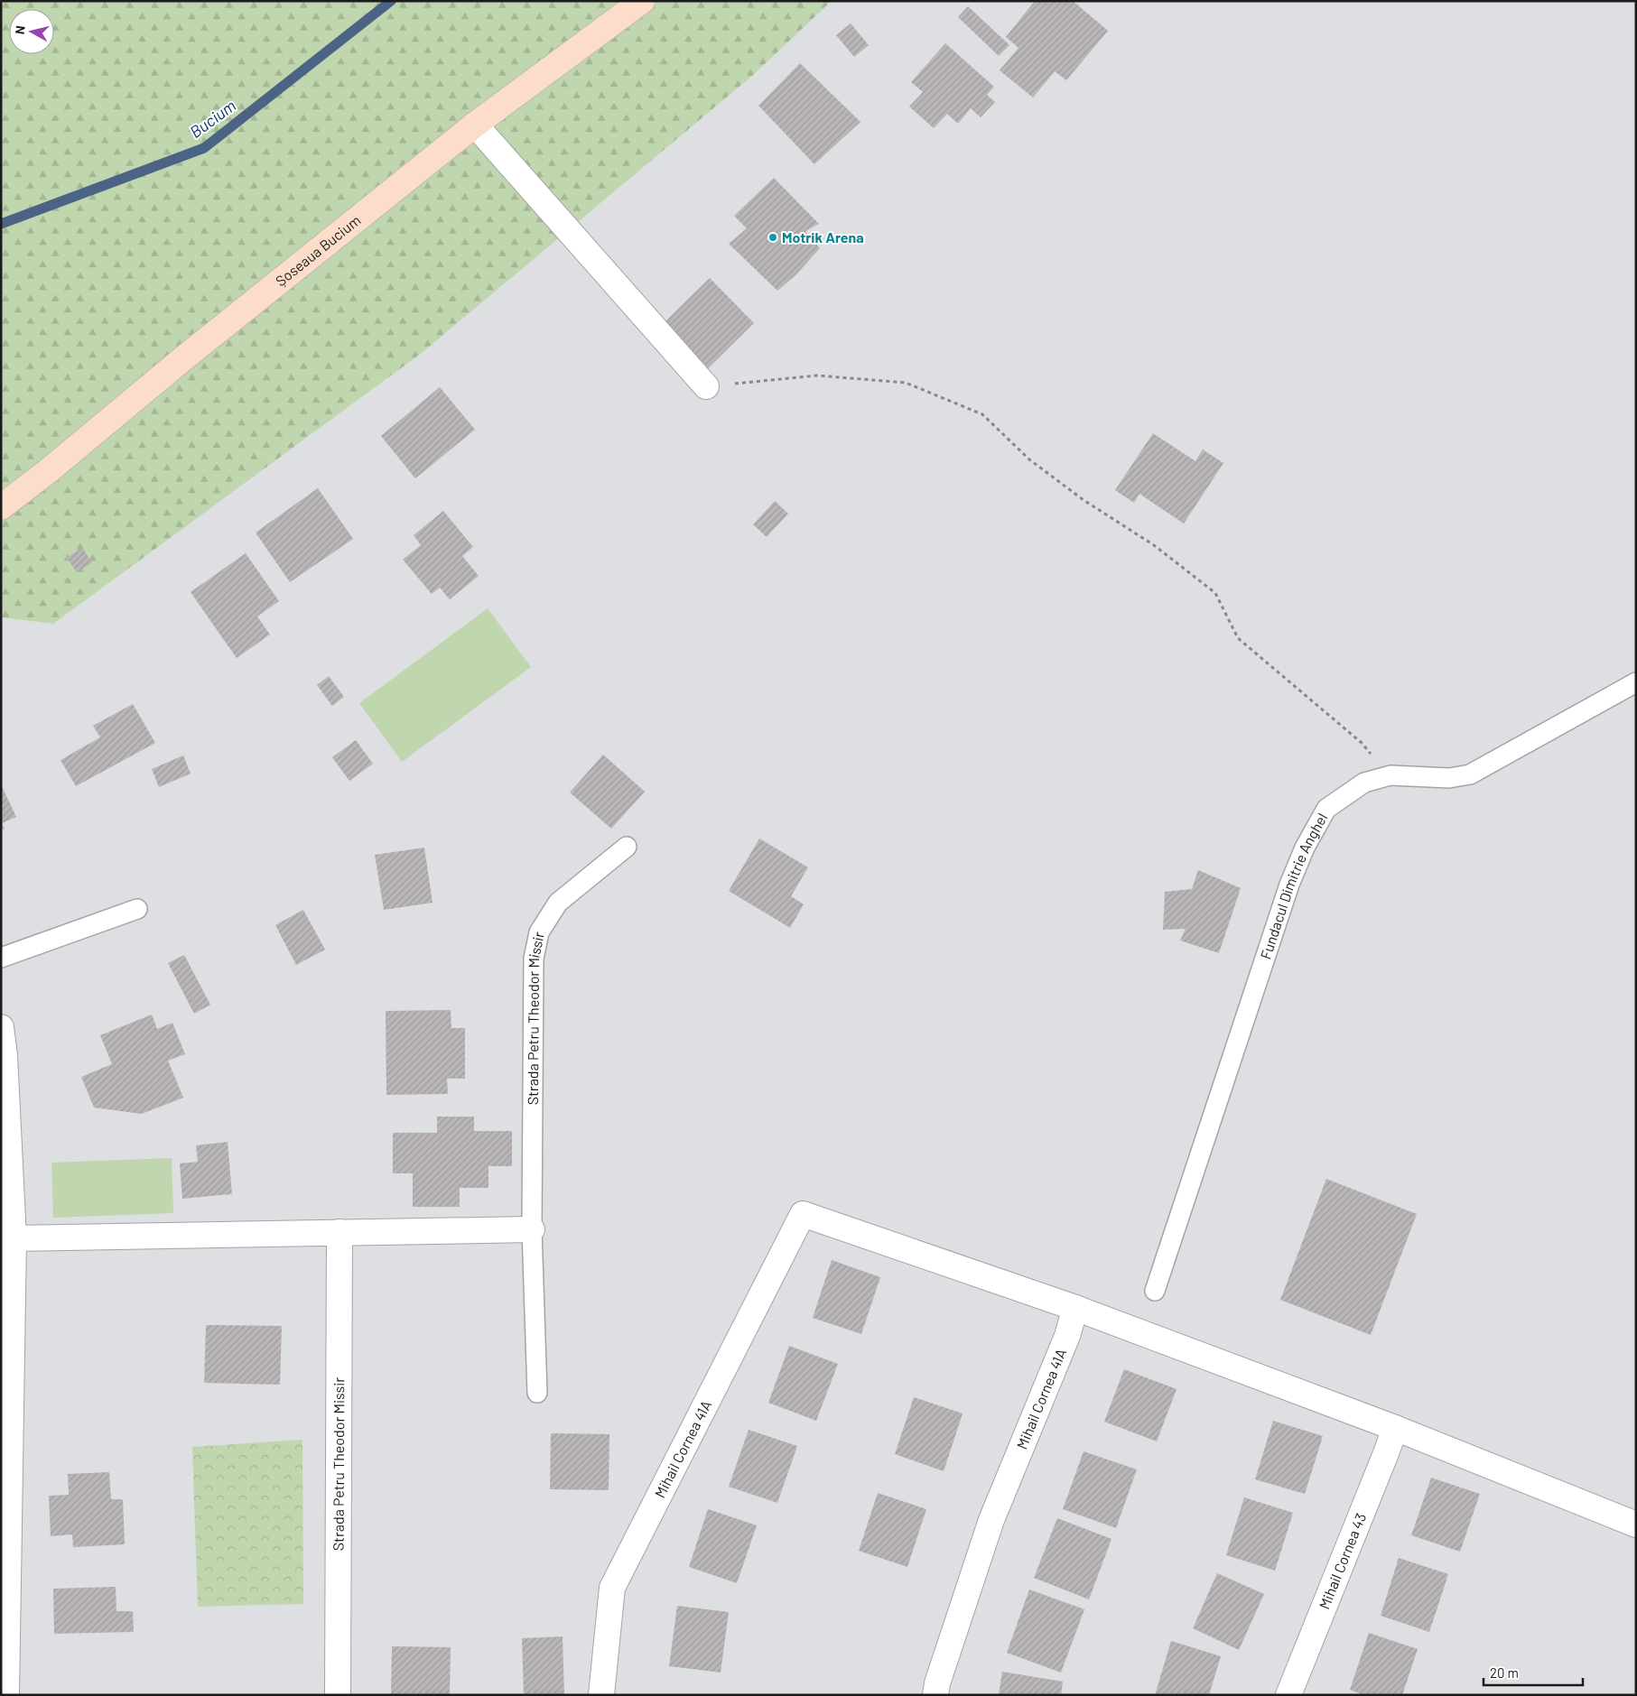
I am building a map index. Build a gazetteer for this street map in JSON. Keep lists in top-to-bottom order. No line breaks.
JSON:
{"streets":{"main road":["Șoseaua Bucium"],"street":["Strada Petru Theodor Missir","Mihail Cornea 41A","Mihail Cornea 43"],"lane":["Fundacul Dimitrie Anghel"]},"water":["Bucium"],"places":["Motrik Arena"],"scale_bar":"20 m","north":"left"}
